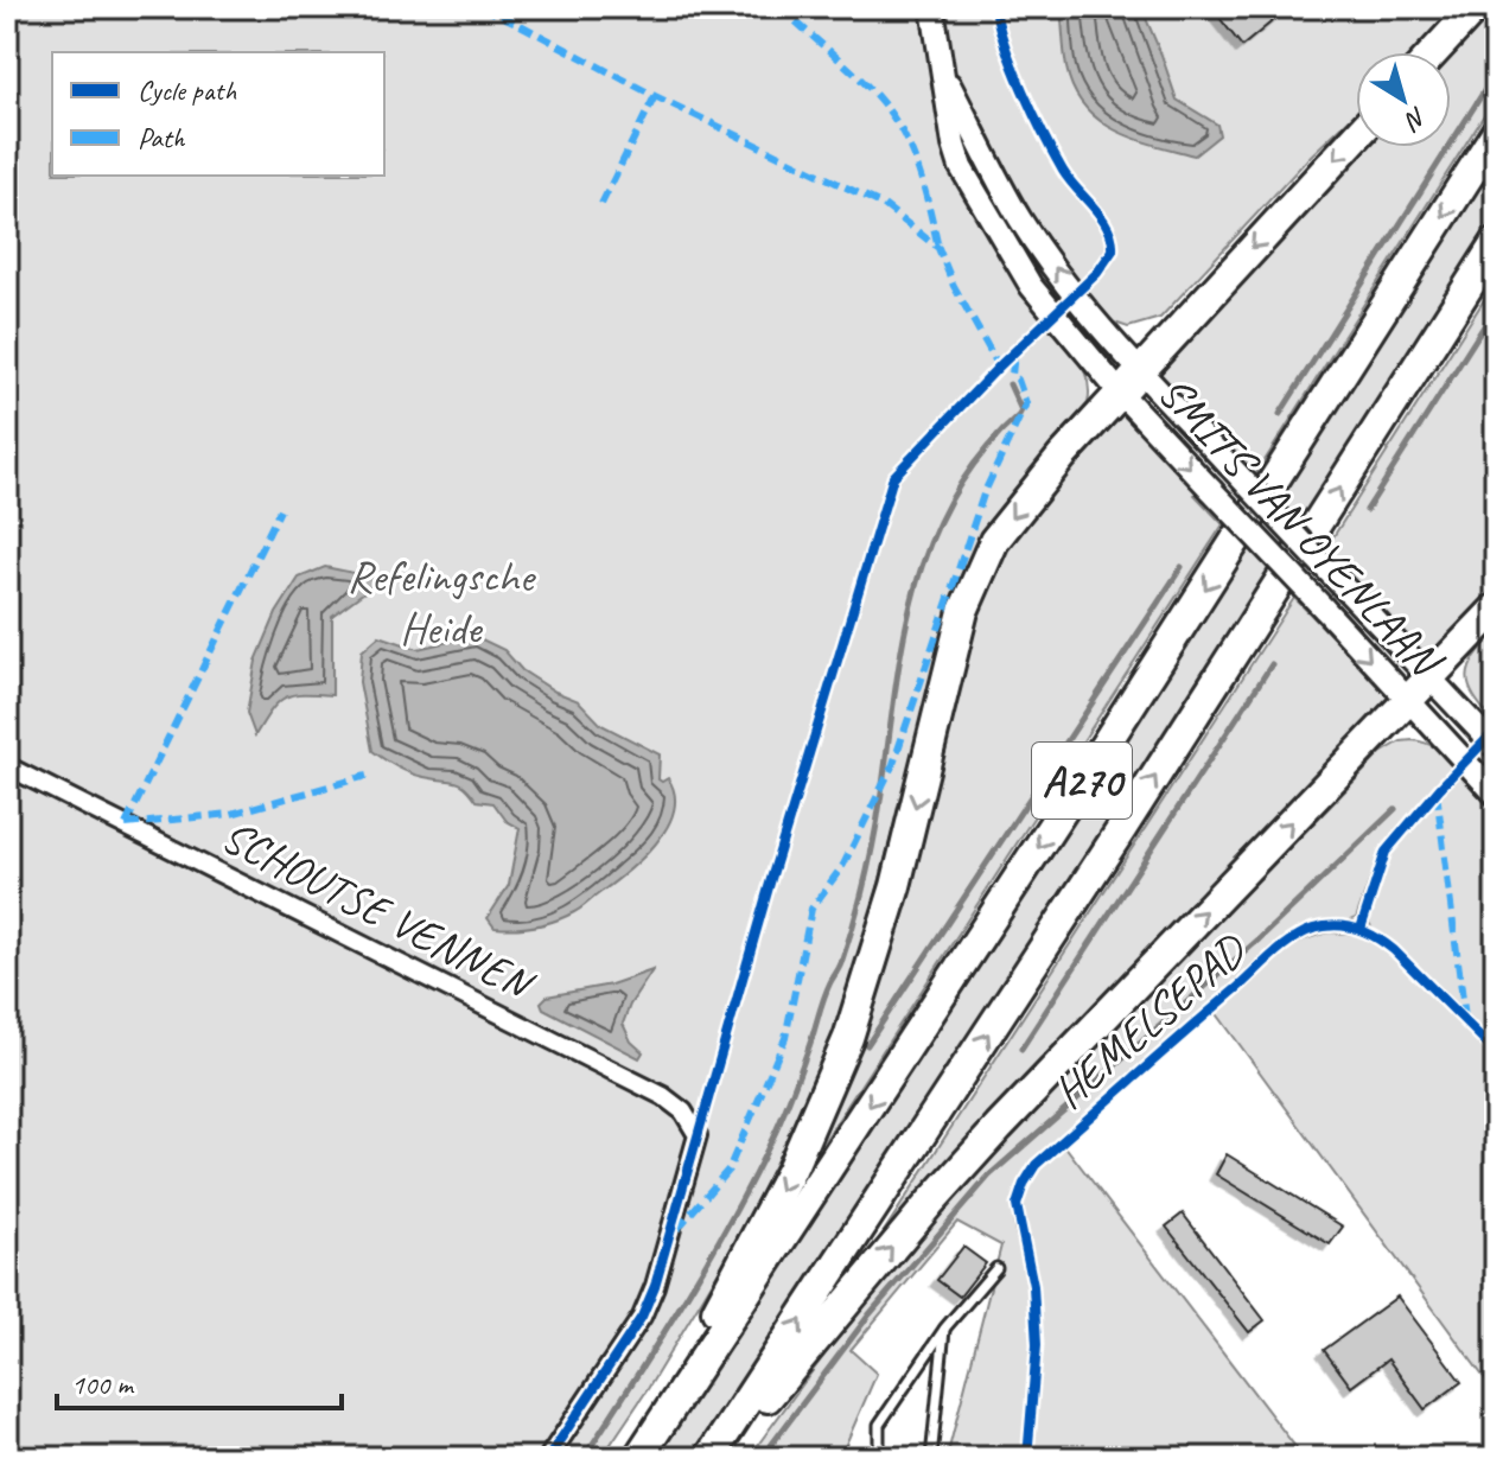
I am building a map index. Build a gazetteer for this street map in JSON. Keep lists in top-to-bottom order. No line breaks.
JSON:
{"streets":{"highway":["A270"],"main road":["SMITS VAN OYENLAAN"],"street":["SCHOUTSE VENNEN"],"cycle path":["HEMELSEPAD"]},"crossings":[["SMITS VAN OYENLAAN","A270"]],"parks":["Refelingsche Heide"],"legend":["Cycle path","Path"],"scale_bar":"100 m","north":"bottom right"}
